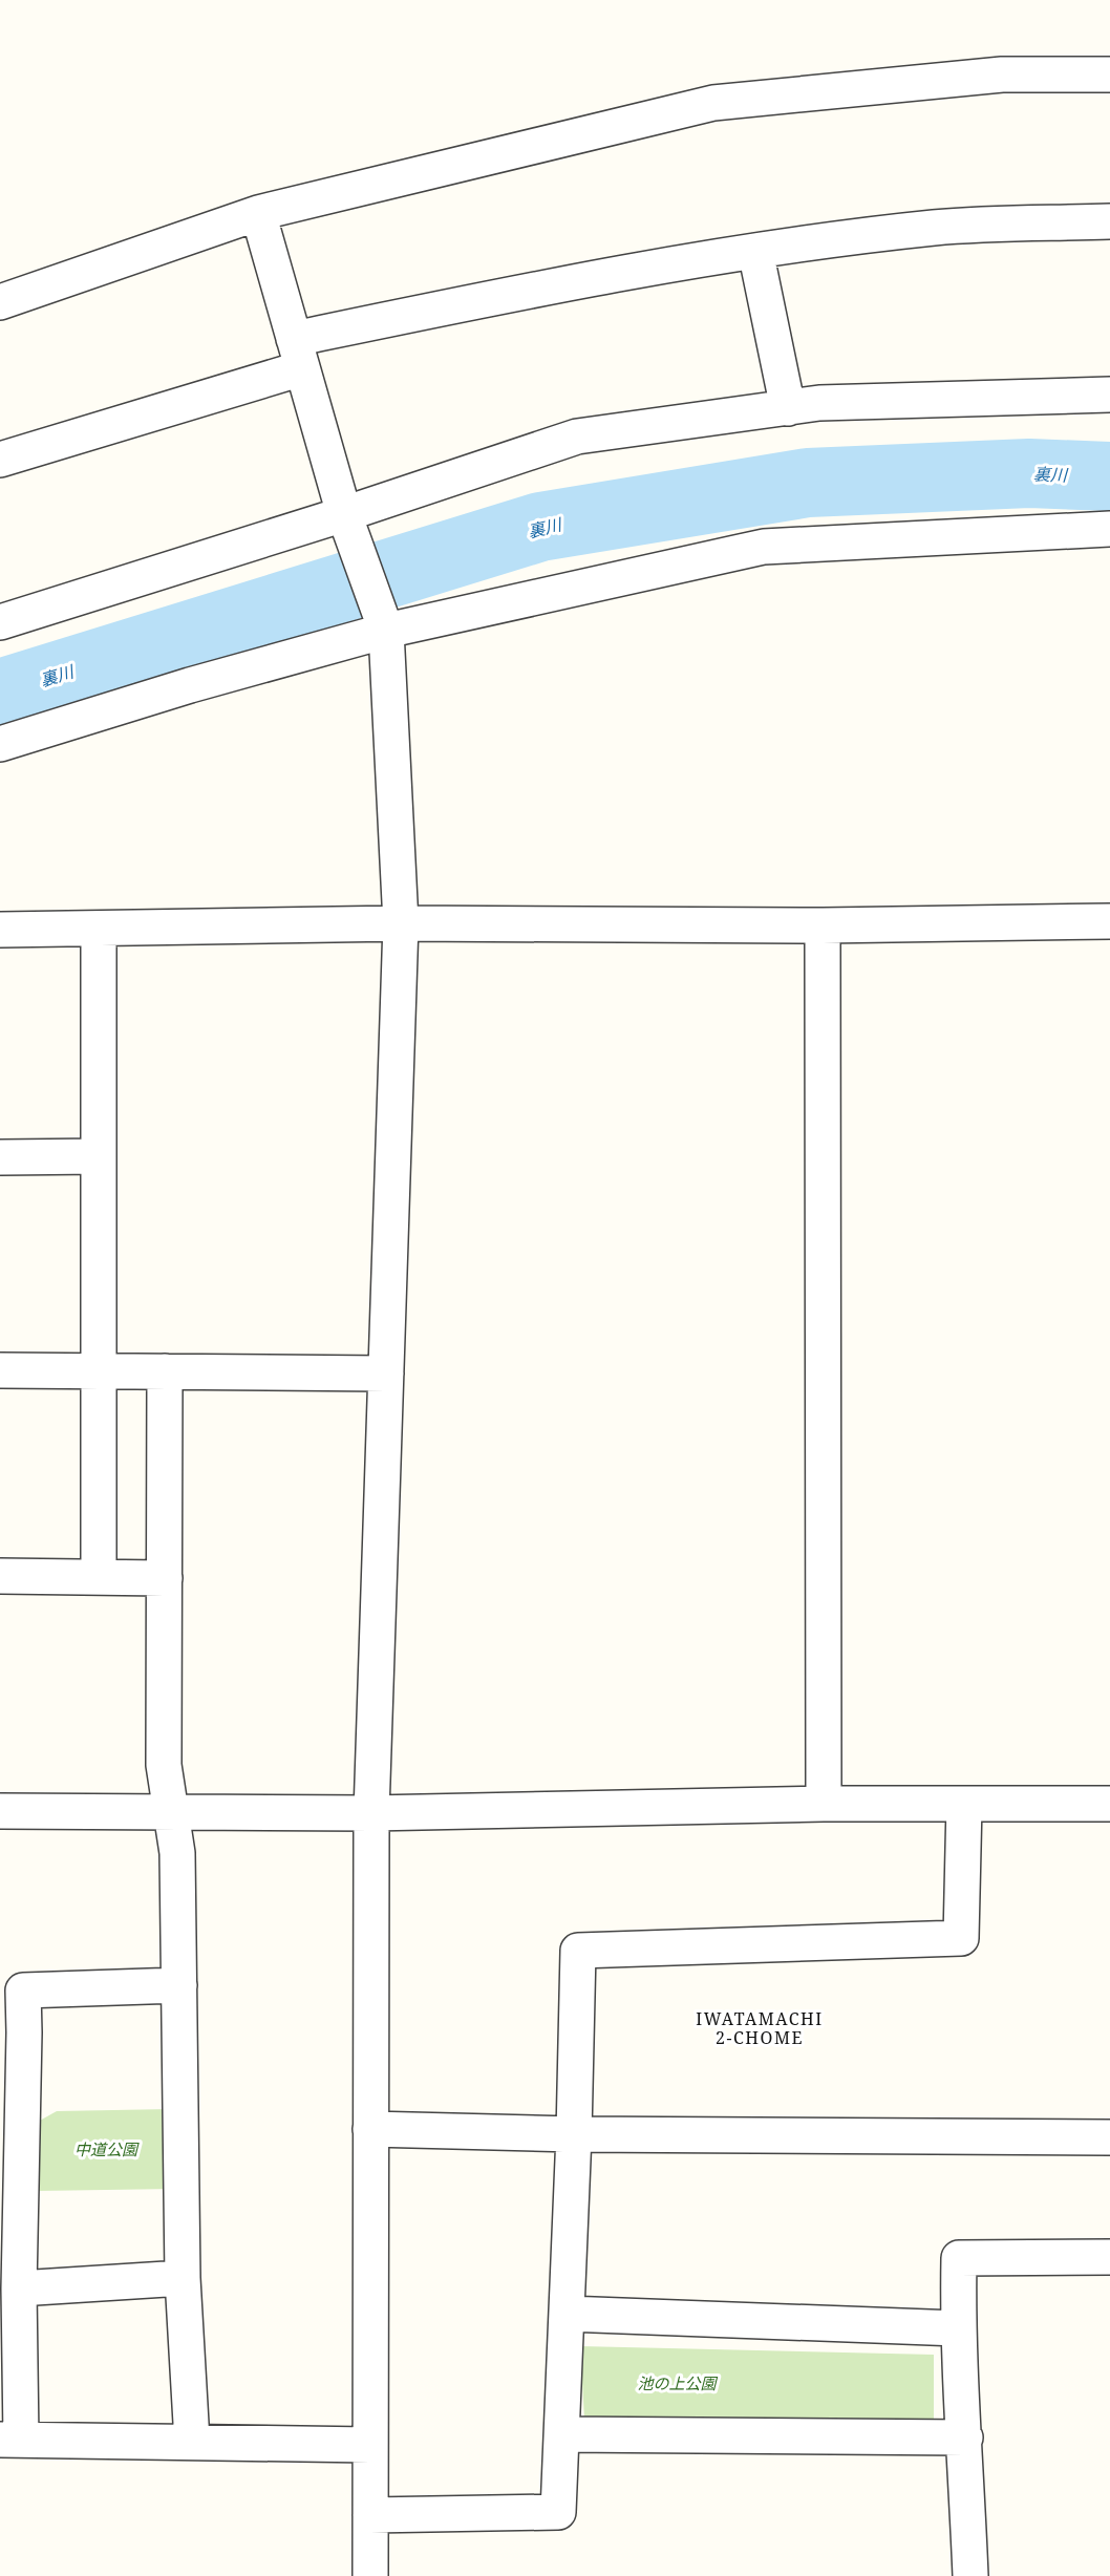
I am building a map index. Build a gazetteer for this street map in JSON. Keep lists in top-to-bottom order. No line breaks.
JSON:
{"districts":["IWATAMACHI 2-CHOME"],"water":["裏川"],"parks":["中道公園","池の上公園"]}
